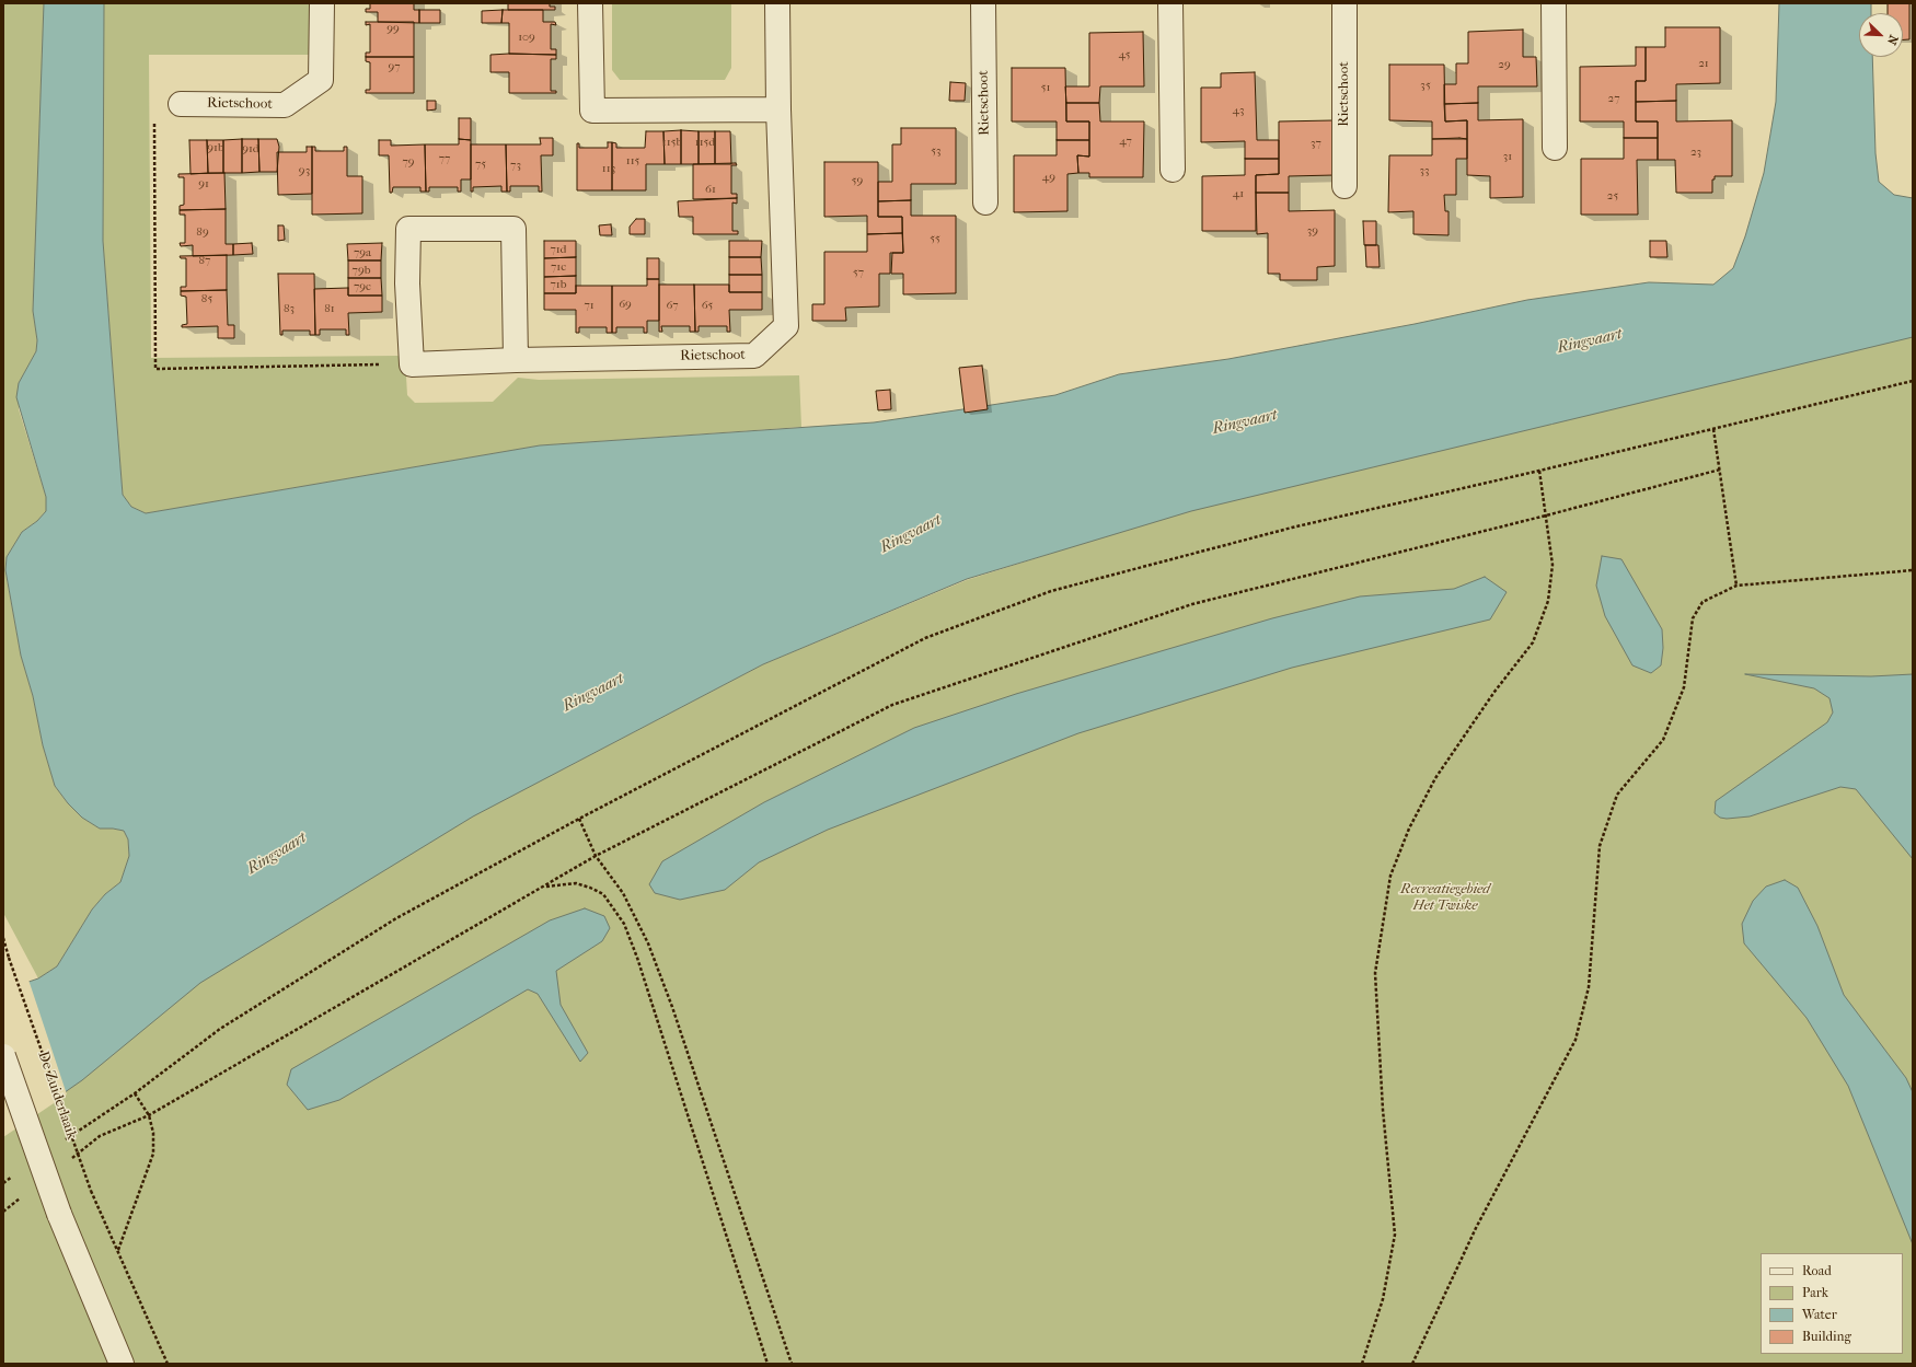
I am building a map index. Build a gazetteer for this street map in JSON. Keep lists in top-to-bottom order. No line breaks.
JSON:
{"streets":{"street":["Rietschoot"],"path":["De Zuiderlaaik"]},"water":["Ringvaart"],"parks":["Recreatiegebied Het Twiske"],"house_numbers":["99","109","45","21","29","97","35","51","27","43","47","115b","115d","37","91b","91d","53","23","31","77","115","79","75","73","113","93","33","49","59","91","61","41","25","39","89","55","71d","79a","87","71c","79b","57","71b","79c","85","69","71","67","65","83","81"],"legend":["Road","Park","Water","Building"],"north":"bottom right"}
